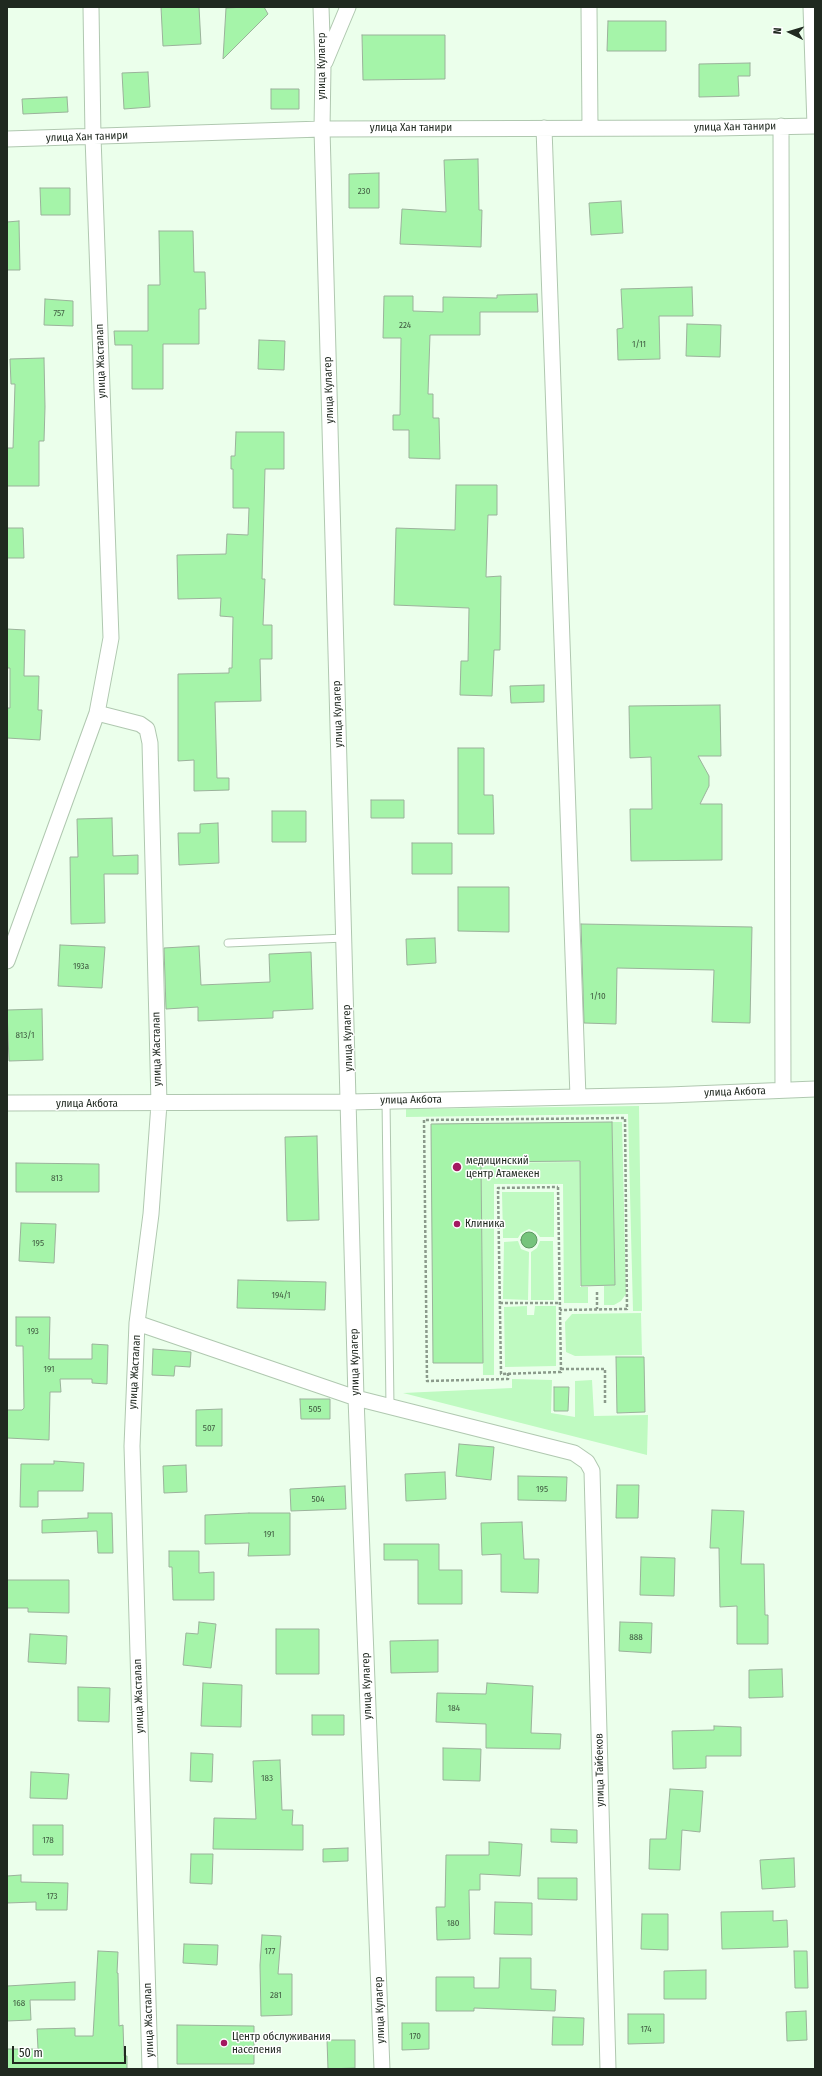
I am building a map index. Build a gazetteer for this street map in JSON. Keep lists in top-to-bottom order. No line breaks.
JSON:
{"streets":{"street":["улица Кулагер","улица Хан танири","улица Жасталап","улица Акбота","улица Тайбеков"]},"crossings":[["улица Кулагер","улица Хан танири"],["улица Кулагер","улица Акбота"],["улица Хан танири","улица Жасталап"],["улица Жасталап","улица Акбота"]],"places":["медицинский центр Атамекен","Клиника","Центр обслуживания населения"],"house_numbers":["230","757","224","1/11","193а","1/10","813/1","813","195","194/1","193","191","505","507","195","504","191","888","184","183","178","173","180","177","281","168","174","170"],"scale_bar":"50 m","north":"left"}
